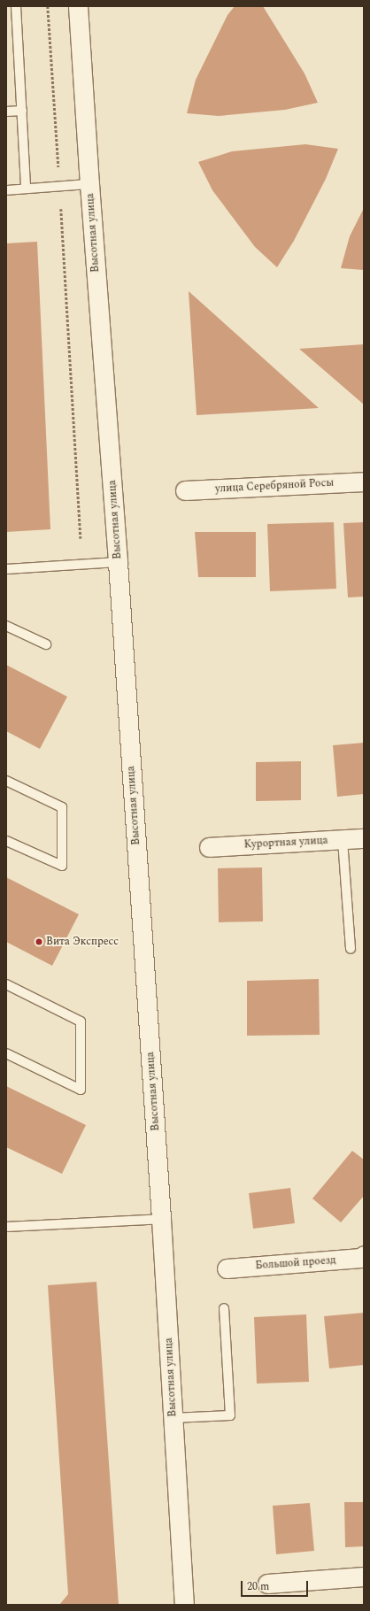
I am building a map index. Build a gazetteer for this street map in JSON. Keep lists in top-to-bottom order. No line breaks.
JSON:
{"streets":{"street":["Высотная улица","улица Серебряной Росы","Курортная улица","Большой проезд"]},"places":["Вита Экспресс"],"scale_bar":"20 m"}
